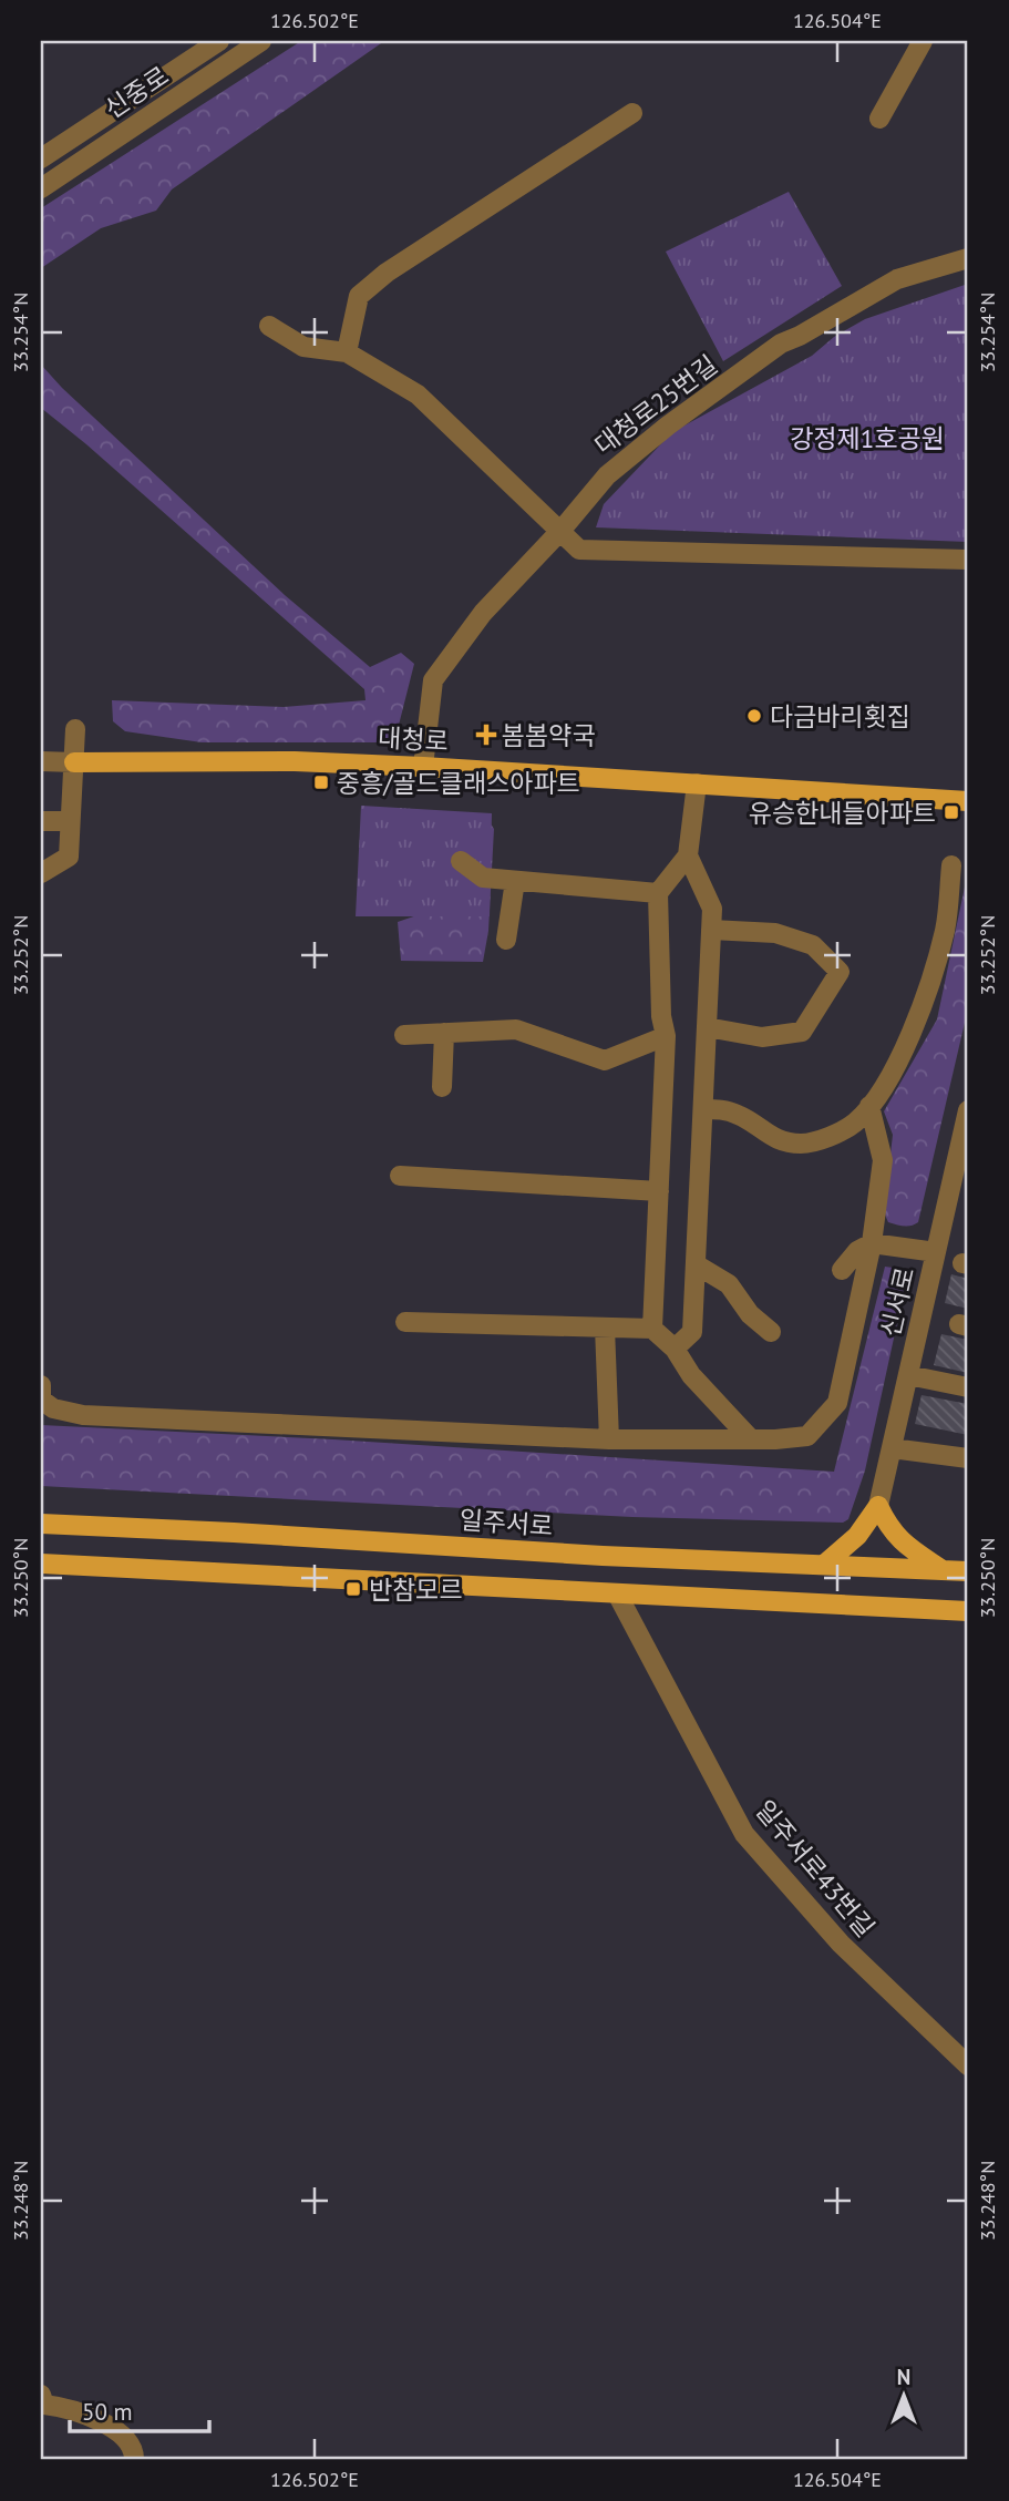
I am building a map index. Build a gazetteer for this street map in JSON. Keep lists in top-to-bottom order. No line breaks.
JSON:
{"streets":{"main road":["대청로","일주서로"],"street":["신중로","대청로25번길","신서로","일주서로43번길"]},"crossings":[["대청로25번길","대청로"]],"parks":["강정제1호공원"],"places":{"other":["다금바리횟집"],"health":["봄봄약국"],"transit":["중흥/골드클래스아파트","유승한내들아파트","반참모르"]},"scale_bar":"50 m","north":"top","coordinates":["126.502°E","126.504°E","33.254°N","33.252°N","33.250°N","33.248°N"]}
